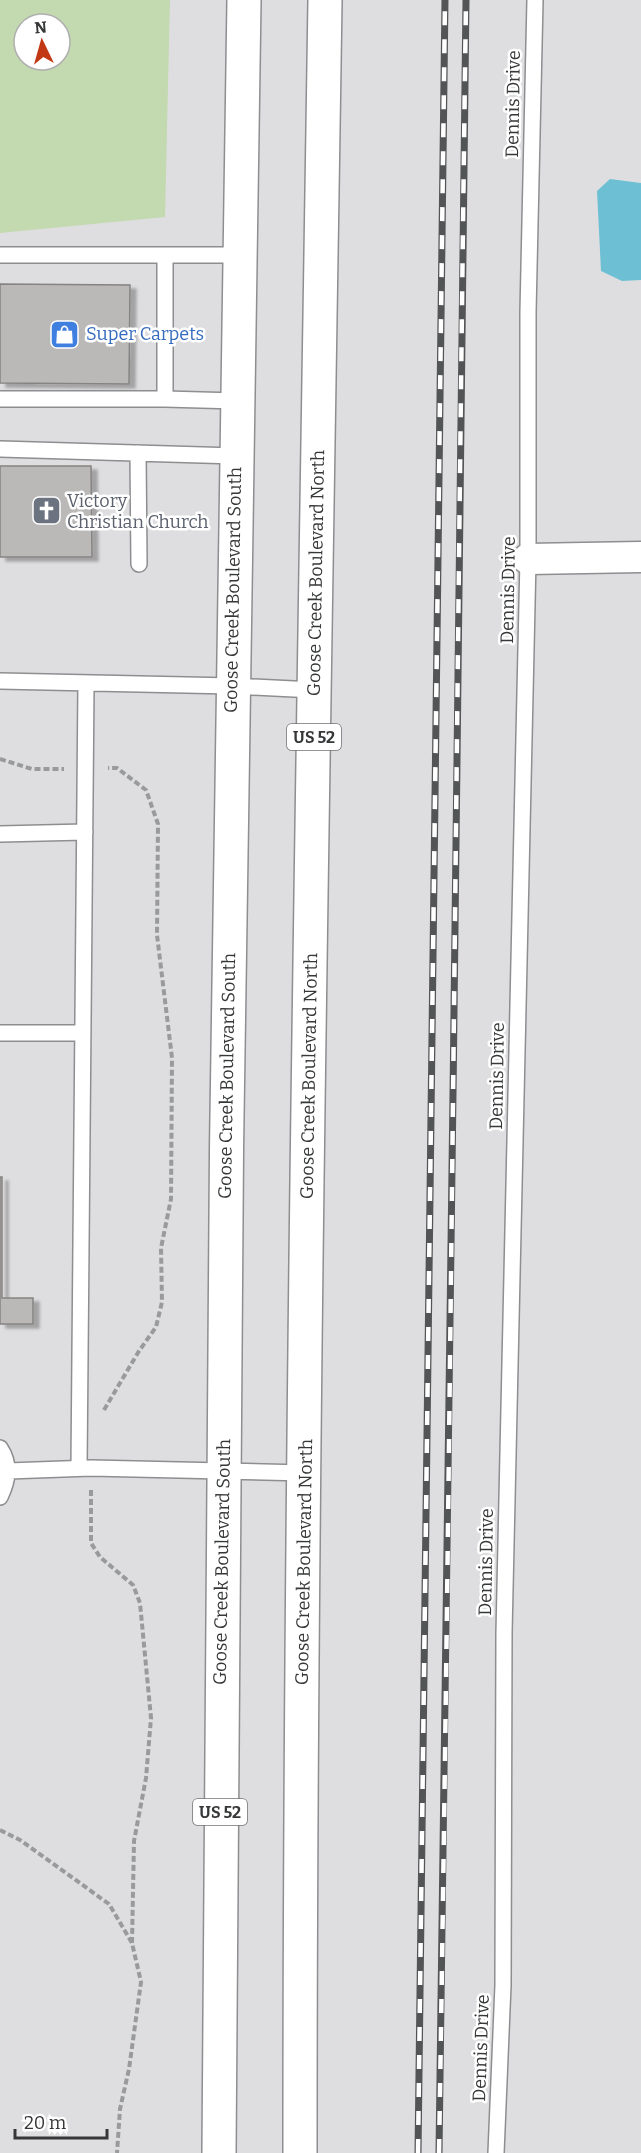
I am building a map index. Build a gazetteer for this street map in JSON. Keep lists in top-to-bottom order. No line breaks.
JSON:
{"streets":{"highway":["Goose Creek Boulevard North","Goose Creek Boulevard South","US 52"],"lane":["Dennis Drive"]},"places":{"shop":["Super Carpets"],"church":["Victory Christian Church"]},"scale_bar":"20 m","north":"top"}
